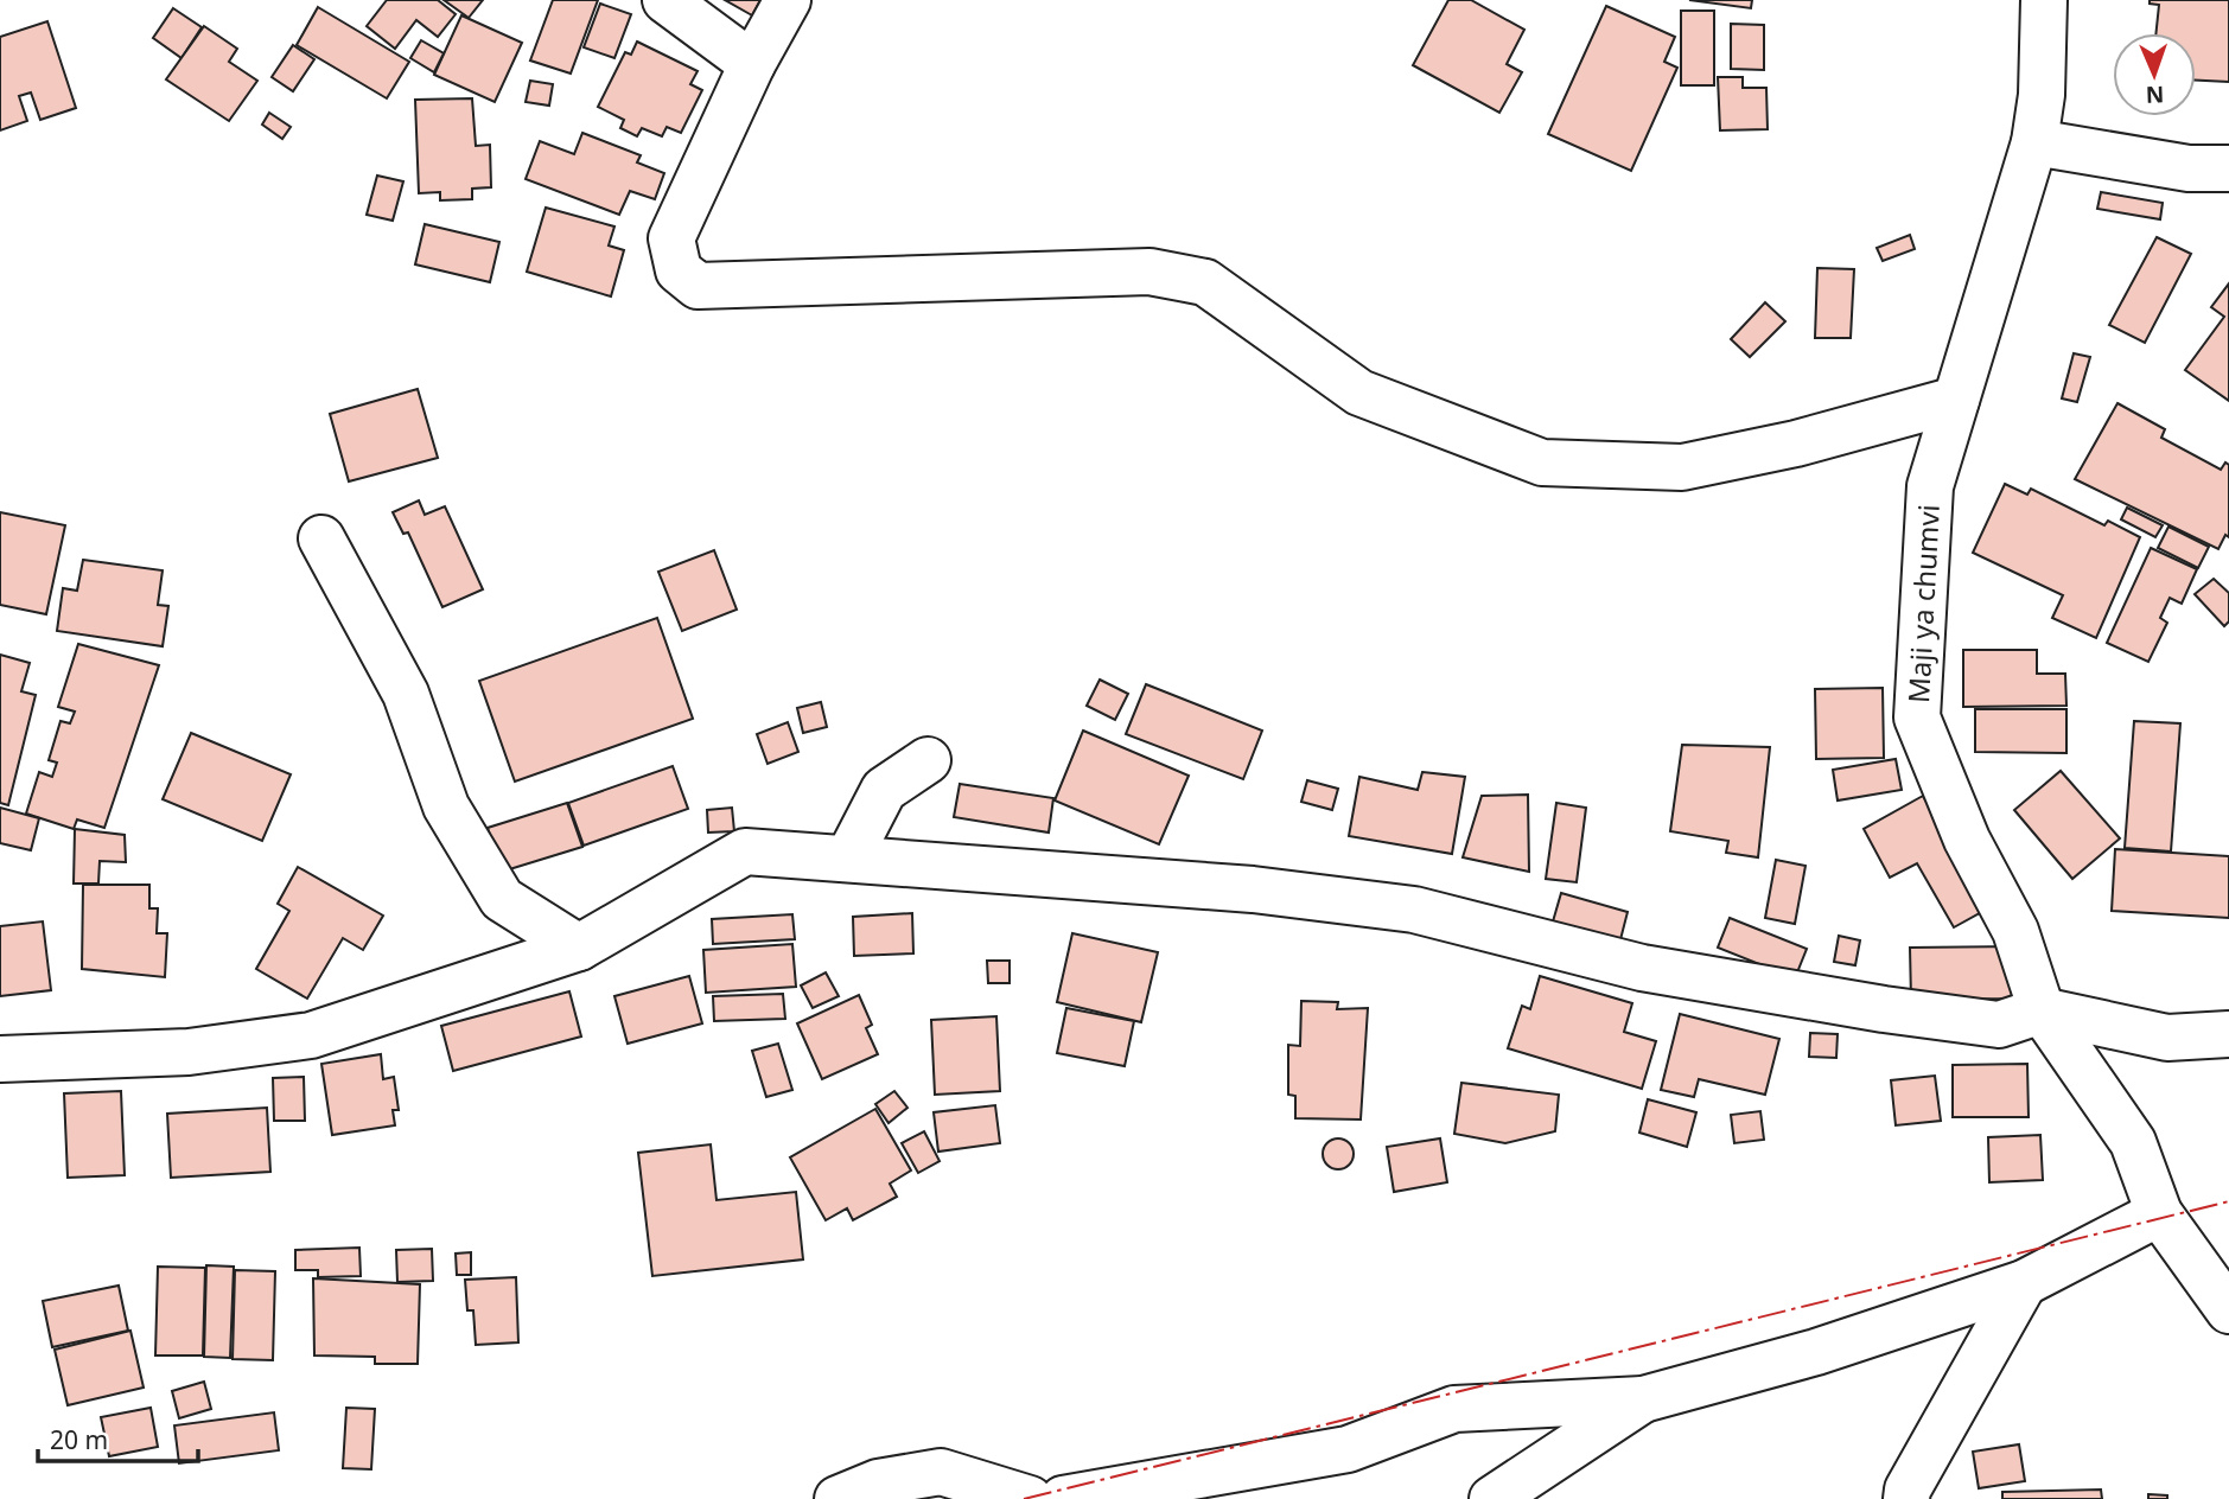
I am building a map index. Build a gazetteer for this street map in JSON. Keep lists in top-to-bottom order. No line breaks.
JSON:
{"streets":{"street":["Maji ya chumvi"]},"scale_bar":"20 m","north":"bottom"}
